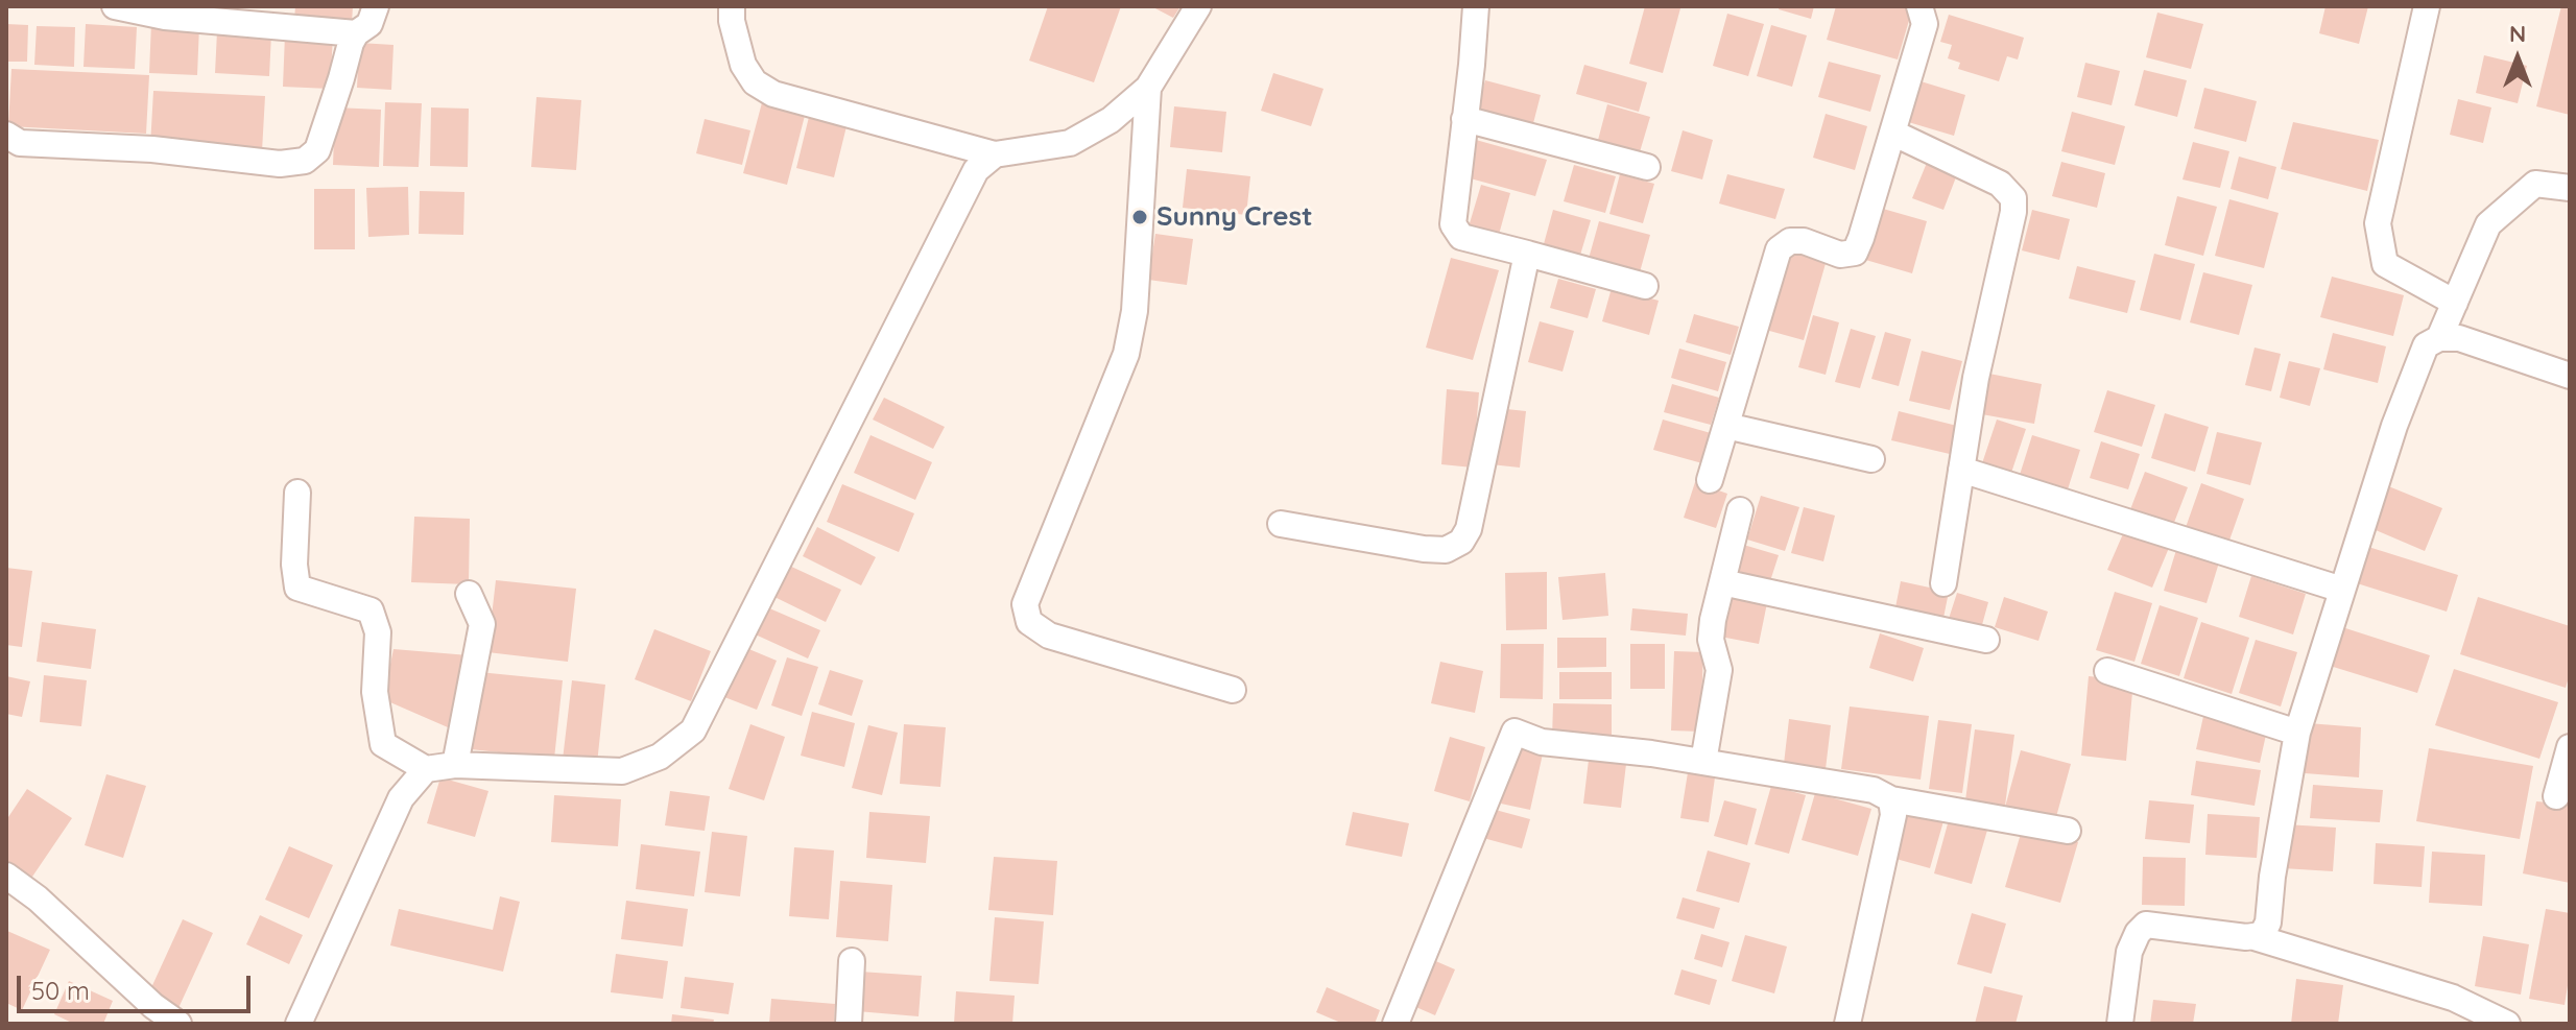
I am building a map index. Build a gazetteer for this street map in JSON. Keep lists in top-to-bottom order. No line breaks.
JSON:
{"places":["Sunny Crest"],"scale_bar":"50 m","north":"top"}
